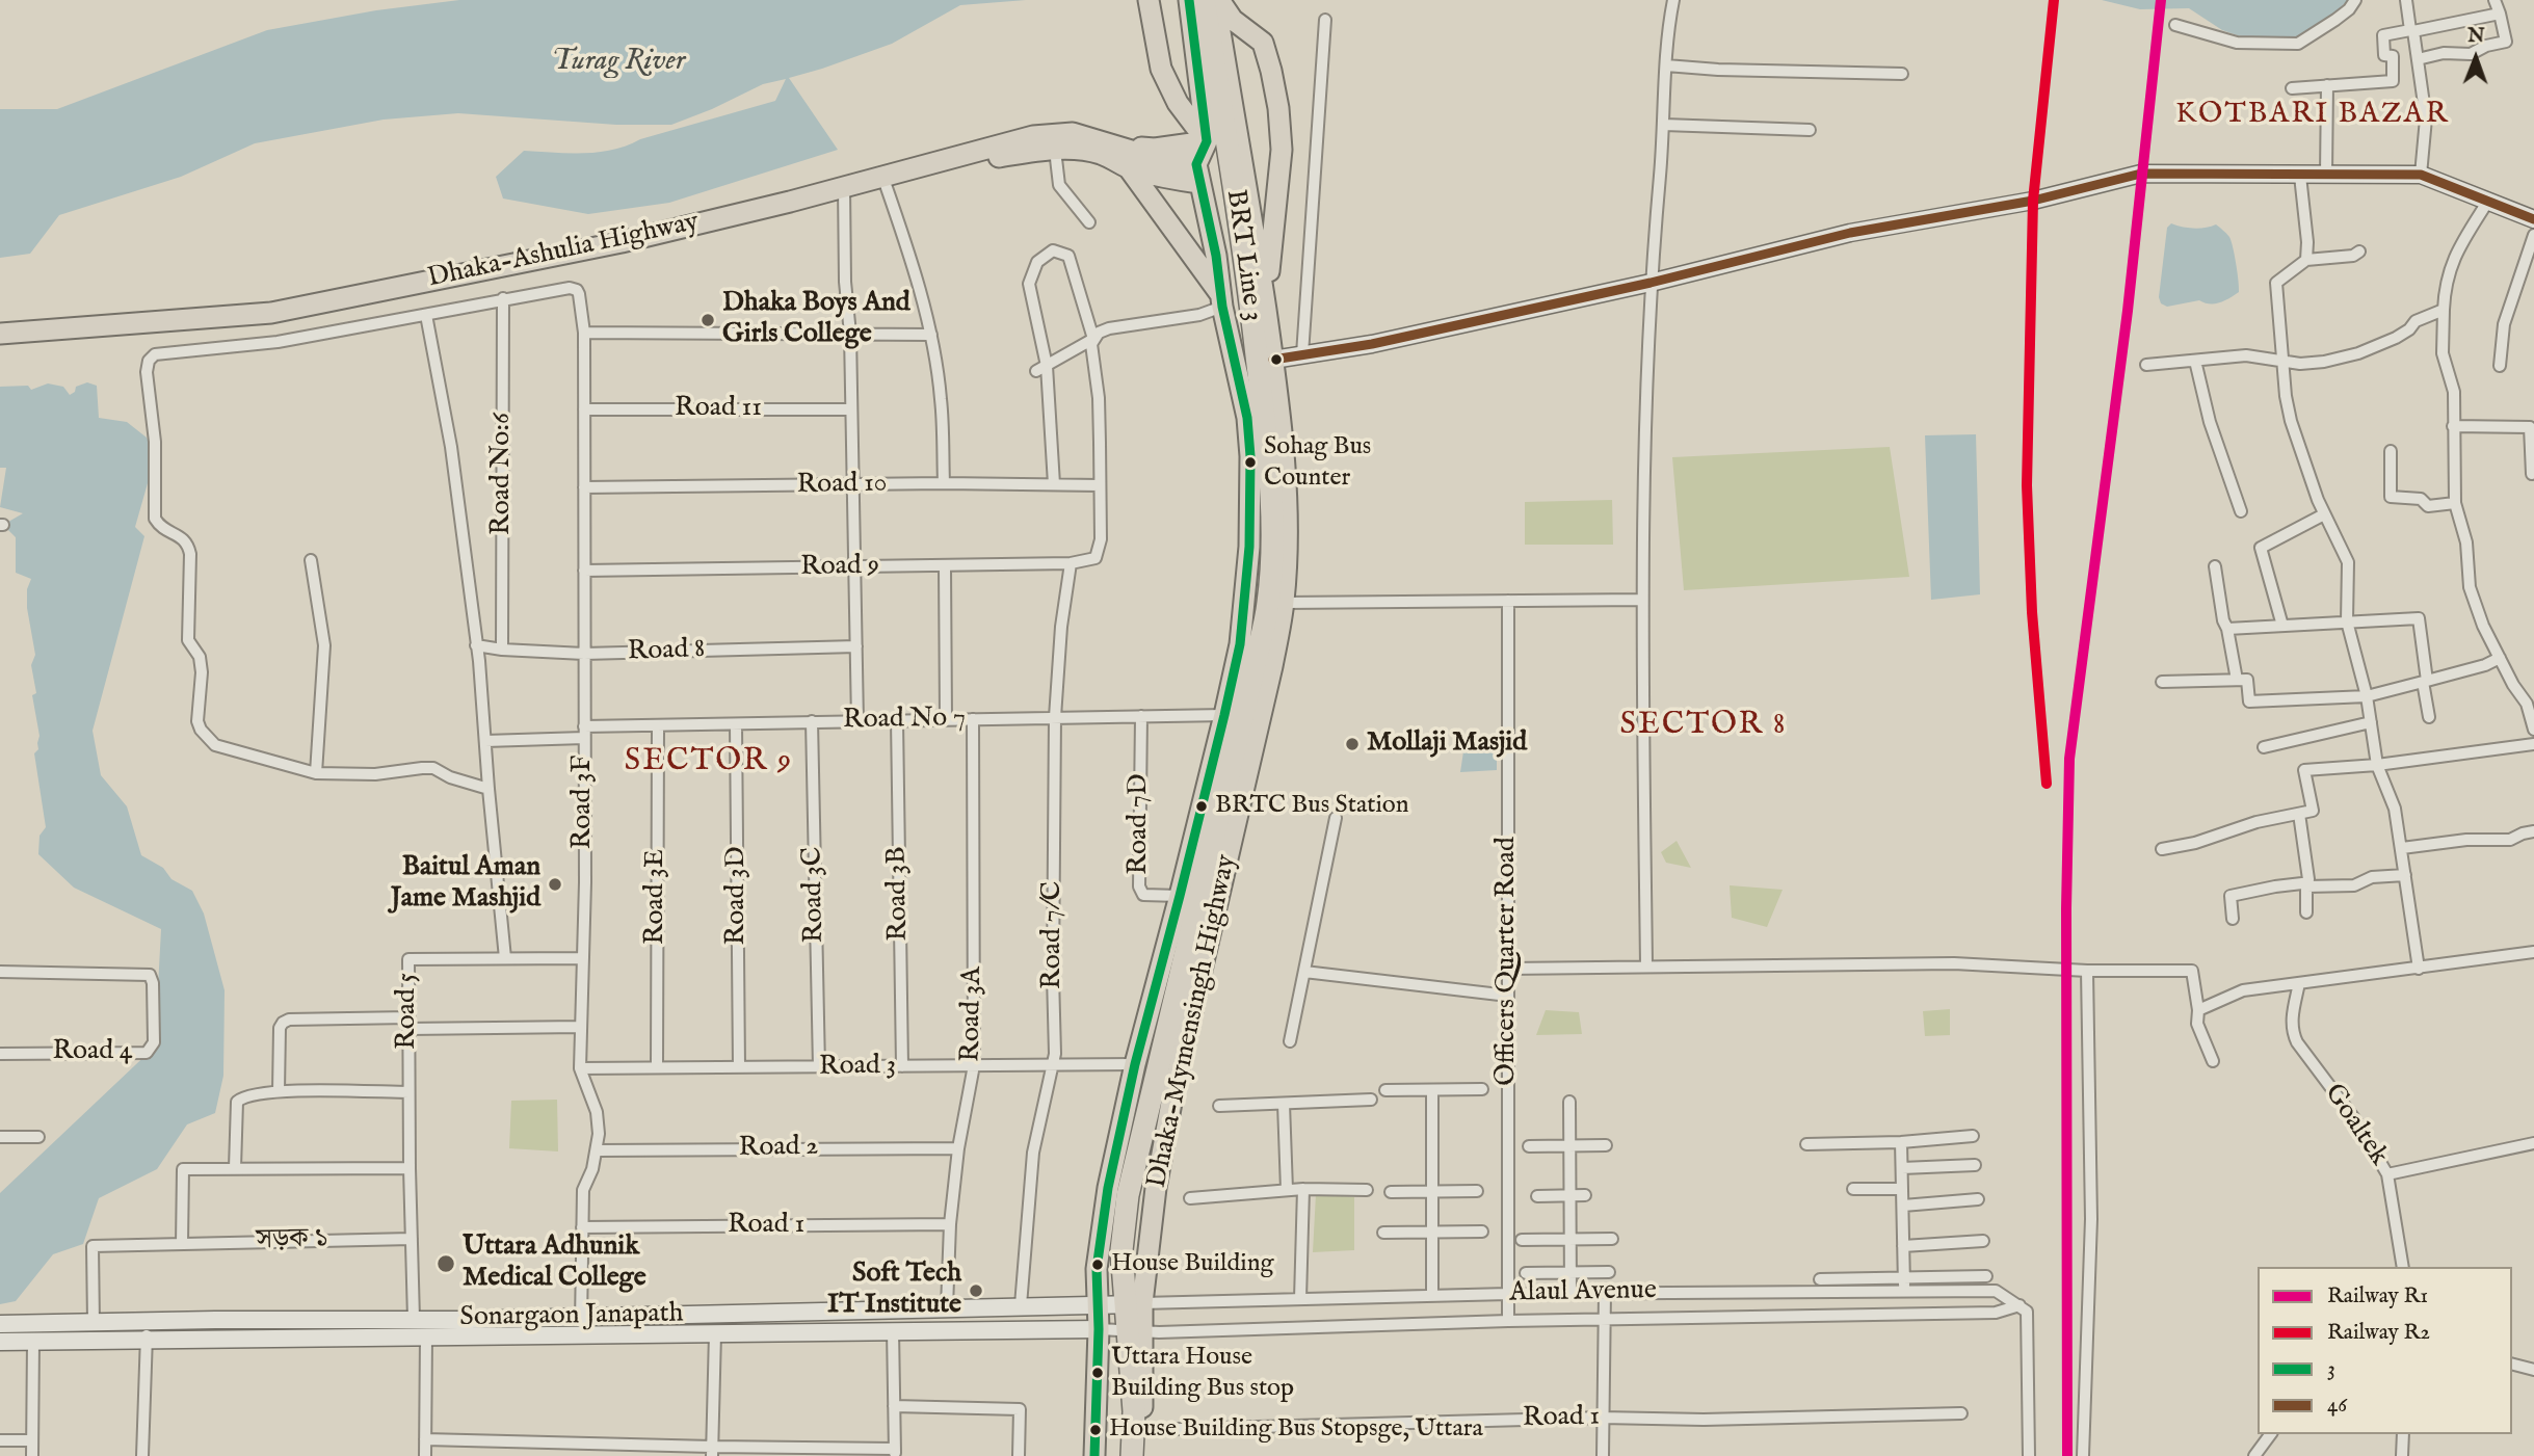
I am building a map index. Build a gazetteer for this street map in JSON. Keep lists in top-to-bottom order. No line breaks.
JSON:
{"streets":{"highway":["Dhaka-Ashulia Highway","BRT Line 3","Dhaka-Mymensingh Highway"],"main road":["Sonargaon Janapath"],"street":["Road 11","Road No:6","Road 10","Road 9","Road 8","Road No 7","Road 3F","Road 7D","Road 3B","Road 3C","Road 3D","Road 3E","Road 7/C","Officers Quarter Road","Road 5","Road 3A","Road 4","Road 3","Goaltek","Road 2","Road 1","সড়ক ১","Alaul Avenue"]},"crossings":[["BRT Line 3","Dhaka-Mymensingh Highway"],["BRT Line 3","Alaul Avenue"],["BRT Line 3","Sonargaon Janapath"],["Road 11","Road 3F"],["Road No:6","Road 8"],["Road No:6","Road No 7"],["Road No:6","Road 3F"],["Road No:6","Road 5"],["Road 10","Road 9"],["Road 10","Road 3F"],["Road 9","Road 3F"],["Road 9","Road 7/C"],["Road 8","Road 3F"],["Road No 7","Road 3F"],["Road No 7","Road 7D"],["Road No 7","Road 3B"],["Road No 7","Road 3C"],["Road No 7","Road 3D"],["Road No 7","Road 3E"],["Road No 7","Road 7/C"],["Road No 7","Road 3A"],["Road 3F","Road 5"],["Road 3F","Road 3"],["Road 3F","Road 2"],["Road 3F","Road 1"],["Road 3F","Sonargaon Janapath"],["Road 3B","Road 3"],["Road 3C","Road 3"],["Road 3D","Road 3"],["Road 3E","Road 3"],["Road 7/C","Road 3"],["Road 7/C","Sonargaon Janapath"],["Officers Quarter Road","Alaul Avenue"],["Road 5","সড়ক ১"],["Road 3A","Road 3"],["Road 3A","Road 2"],["Road 3A","Road 1"],["Road 3A","Sonargaon Janapath"],["Dhaka-Mymensingh Highway","Road 1"],["Dhaka-Mymensingh Highway","Alaul Avenue"],["Dhaka-Mymensingh Highway","Sonargaon Janapath"],["সড়ক ১","Sonargaon Janapath"],["Alaul Avenue","Sonargaon Janapath"]],"districts":["KOTBARI BAZAR","SECTOR 8","SECTOR 9"],"water":["Turag River"],"places":["Dhaka Boys And Girls College","Sohag Bus Counter","Mollaji Masjid","BRTC Bus Station","Baitul Aman Jame Mashjid","Uttara Adhunik Medical College","House Building","Soft Tech IT Institute","Uttara House Building Bus stop","House Building Bus Stopsge, Uttara"],"lines":["rail line R1","rail line R2","transit line 3","transit line 46"],"legend":["Railway R1","Railway R2","3","46"],"north":"top"}
